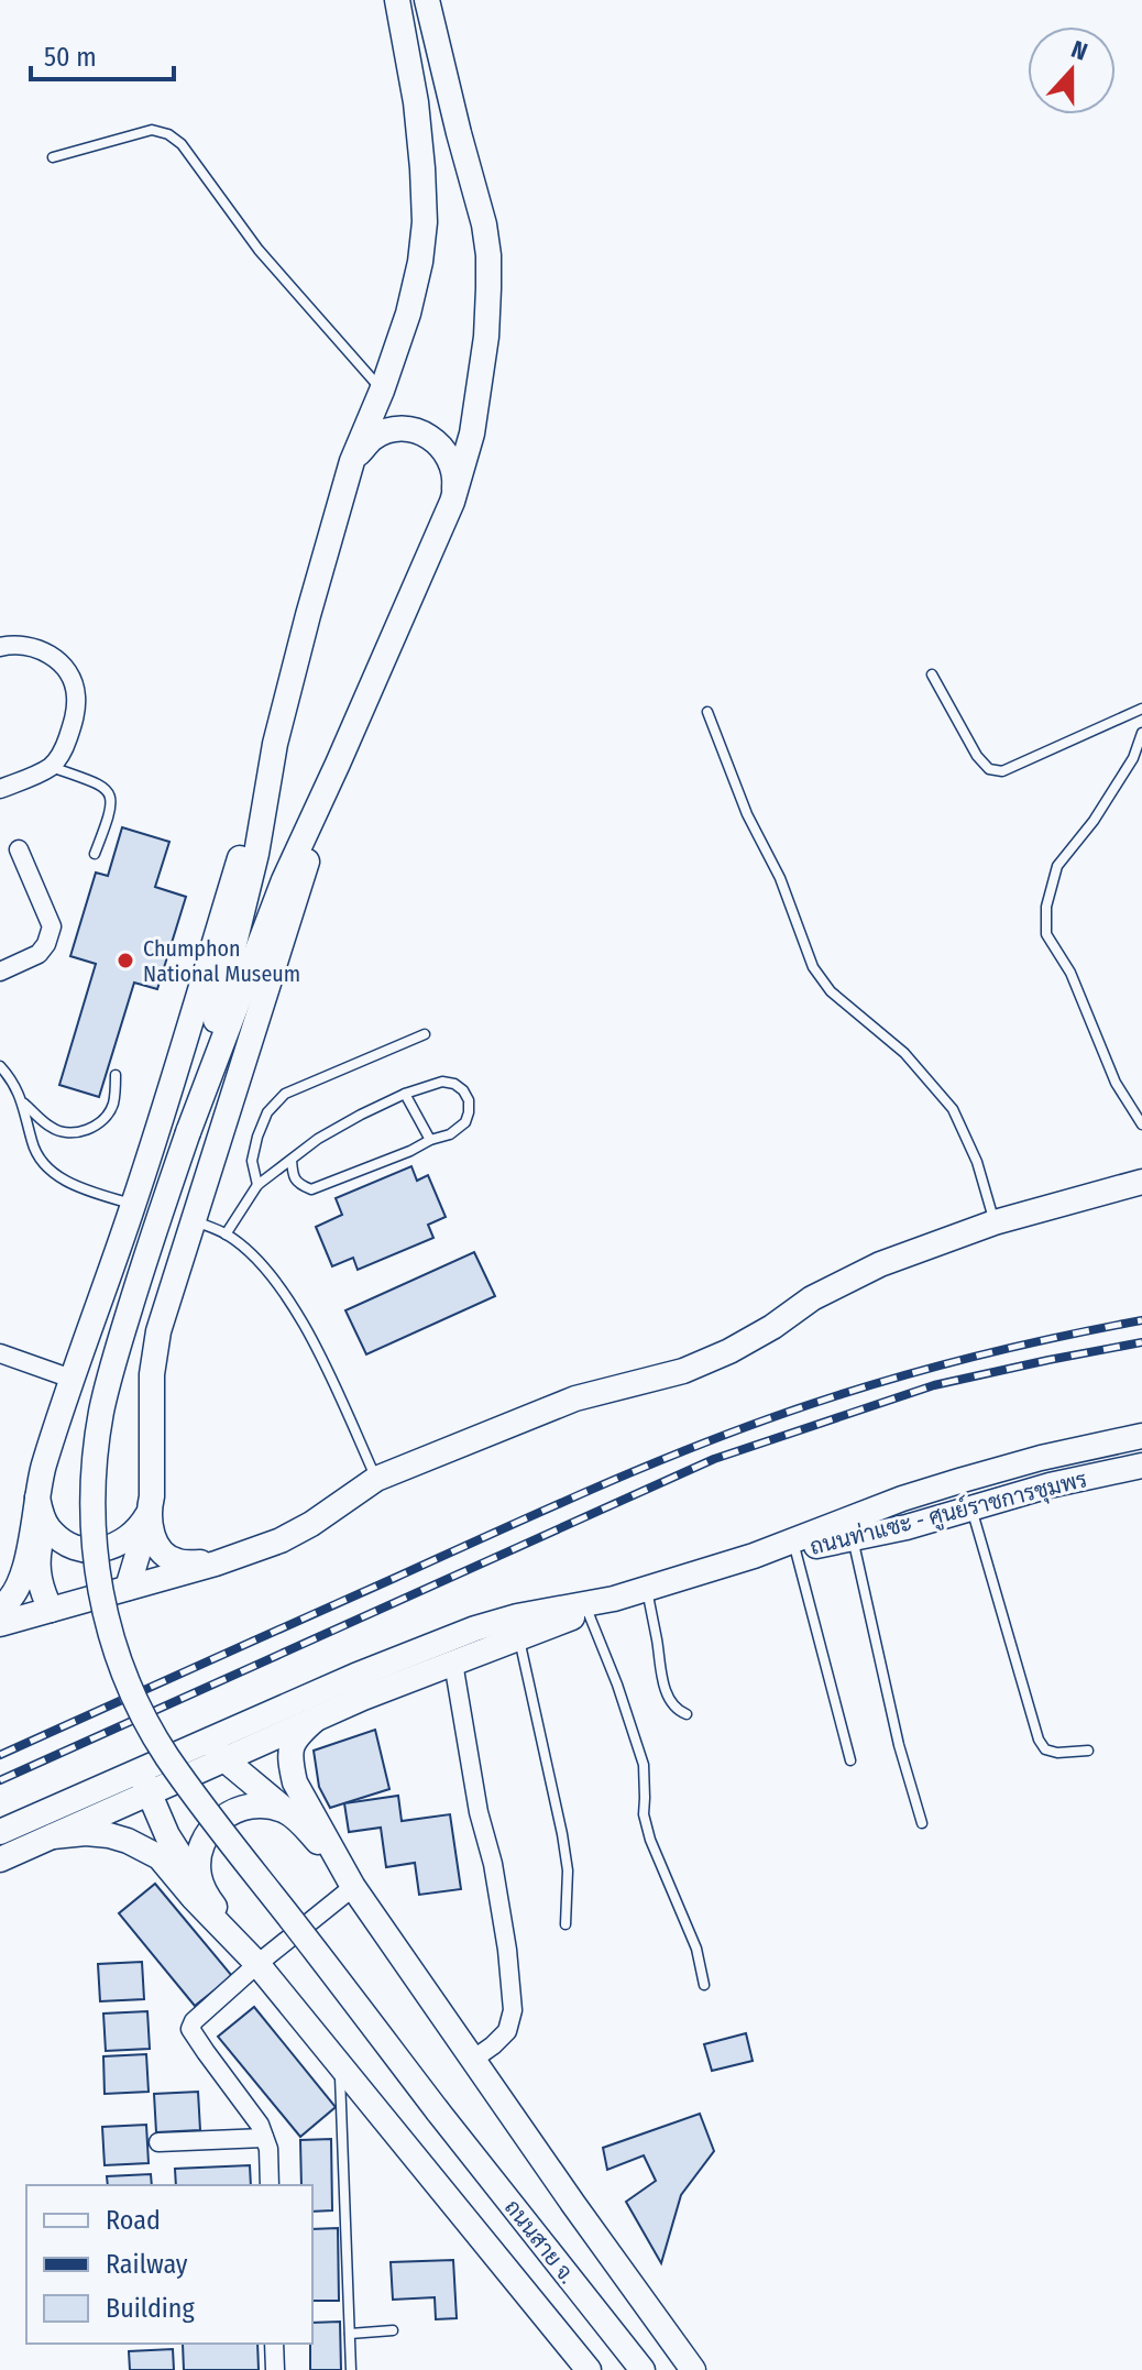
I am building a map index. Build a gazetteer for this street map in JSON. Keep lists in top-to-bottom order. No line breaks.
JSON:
{"streets":{"main road":["ถนนท่าแซะ - ศูนย์ราชการชุมพร","ถนนสาย จ."]},"places":["Chumphon National Museum"],"legend":["Road","Railway","Building"],"scale_bar":"50 m","north":"top"}
